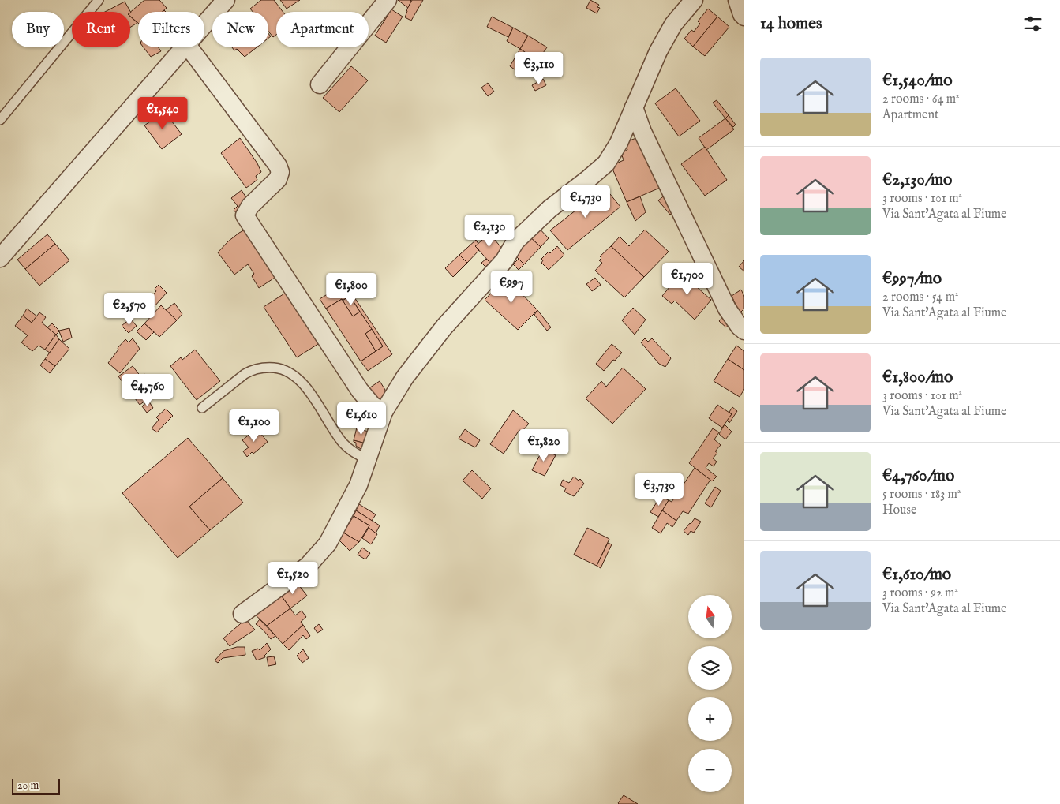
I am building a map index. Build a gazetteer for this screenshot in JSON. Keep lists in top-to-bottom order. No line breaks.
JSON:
{"scale_bar":"20 m","north":"top","page":{"heading":"14 homes","chip":["Buy","Rent","Filters","New","Apartment"],"list":[{"name":"€1,540/mo","note":"2 rooms · 64 m² · Apartment"},{"name":"€2,130/mo","note":"3 rooms · 101 m² · Via Sant'Agata al Fiume"},{"name":"€997/mo","note":"2 rooms · 54 m² · Via Sant'Agata al Fiume"},{"name":"€1,800/mo","note":"3 rooms · 101 m² · Via Sant'Agata al Fiume"},{"name":"€4,760/mo","note":"5 rooms · 183 m² · House"},{"name":"€1,610/mo","note":"3 rooms · 92 m² · Via Sant'Agata al Fiume"}],"price":["€3,110","€1,540","€1,730","€2,130","€1,700","€997","€1,800","€2,570","€4,760","€1,610","€1,100","€1,820","€3,730","€1,520"],"map_buttons":["+","−"],"scale":"20 m"}}
